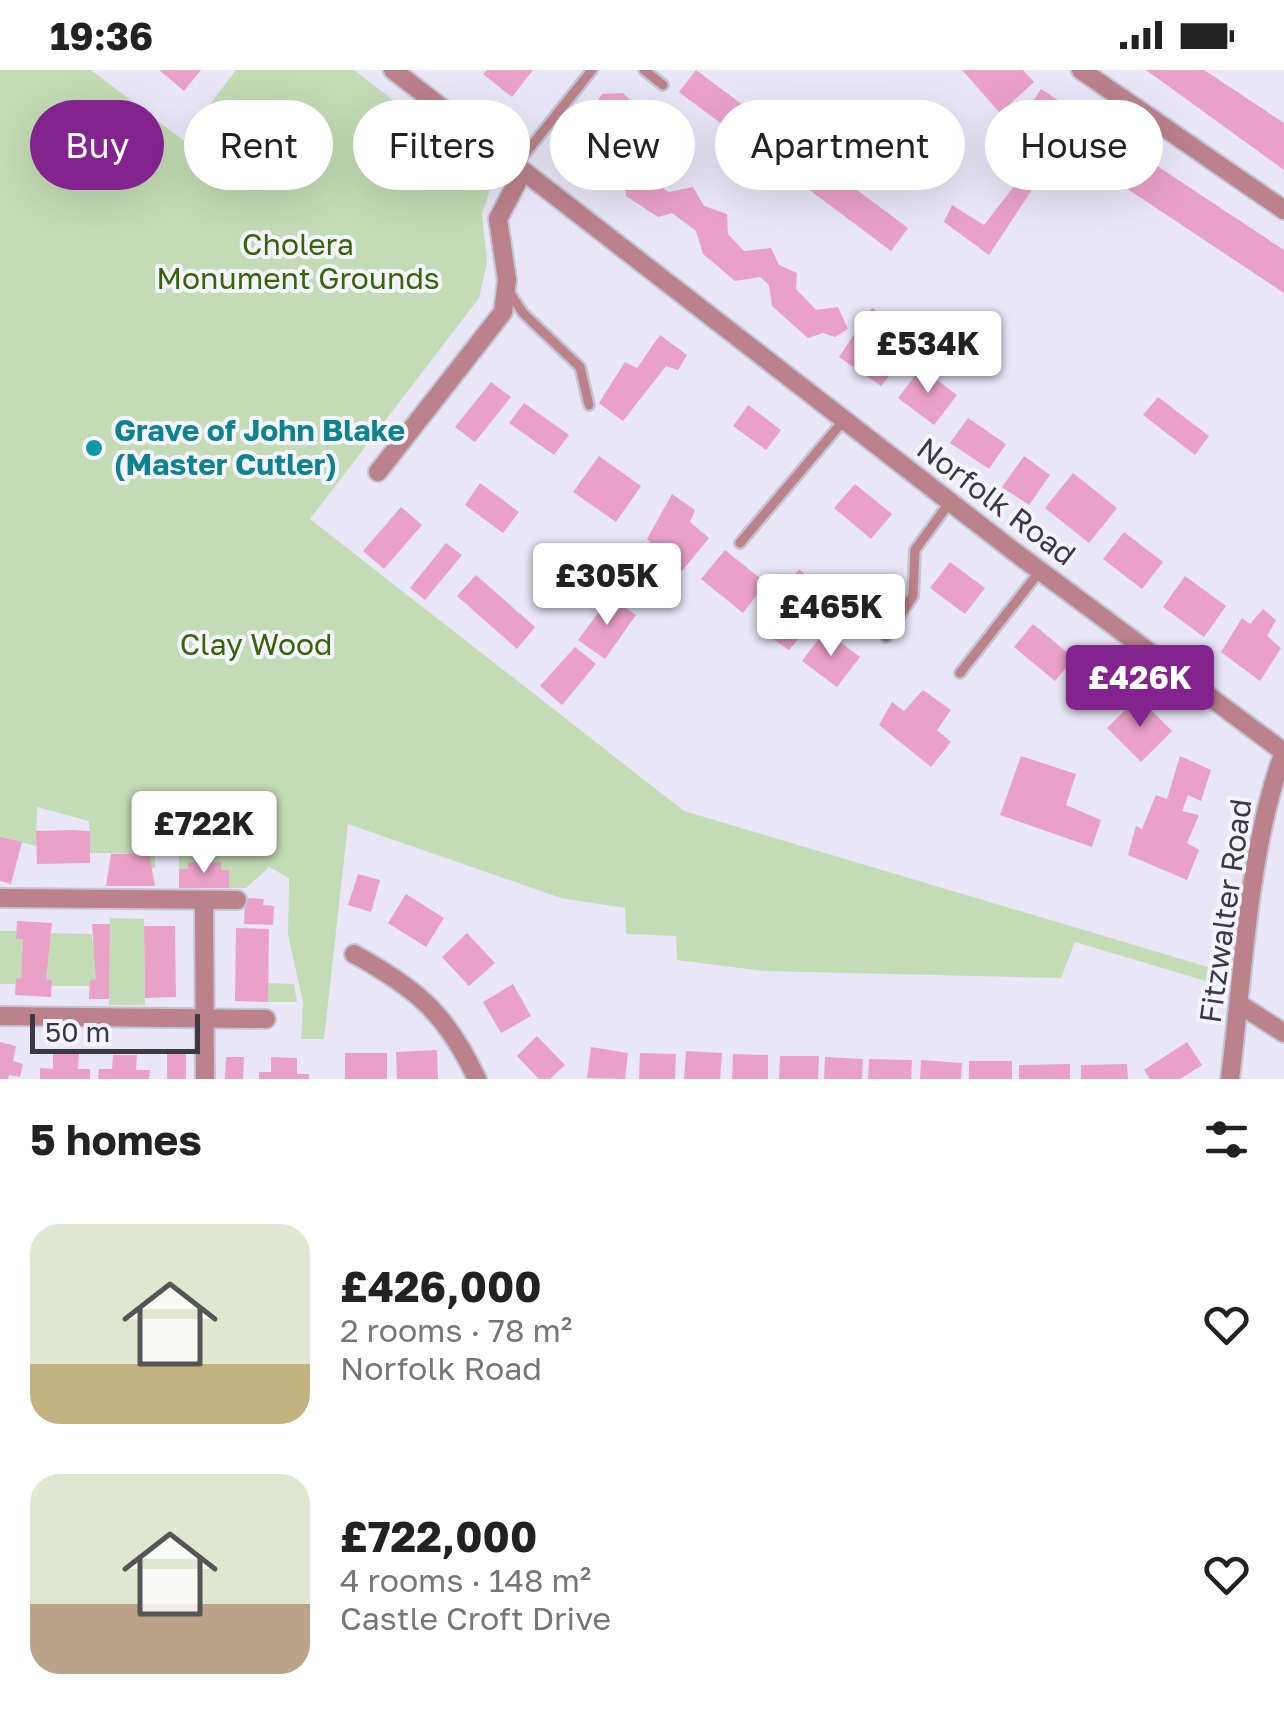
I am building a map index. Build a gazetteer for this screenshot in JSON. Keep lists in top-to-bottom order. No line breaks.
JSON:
{"streets":{"street":["Norfolk Road","Fitzwalter Road"]},"crossings":[["Norfolk Road","Fitzwalter Road"]],"parks":["Cholera Monument Grounds","Clay Wood"],"places":["Grave of John Blake (Master Cutler)"],"scale_bar":"50 m","page":{"status":"19:36","chip":["Buy","Rent","Filters","New","Apartment","House"],"price":["£534K","£305K","£465K","£426K","£722K"],"scale":"50 m","heading":"5 homes","list":[{"name":"£426,000","note":"2 rooms · 78 m² · Norfolk Road"},{"name":"£722,000","note":"4 rooms · 148 m² · Castle Croft Drive"}]}}
